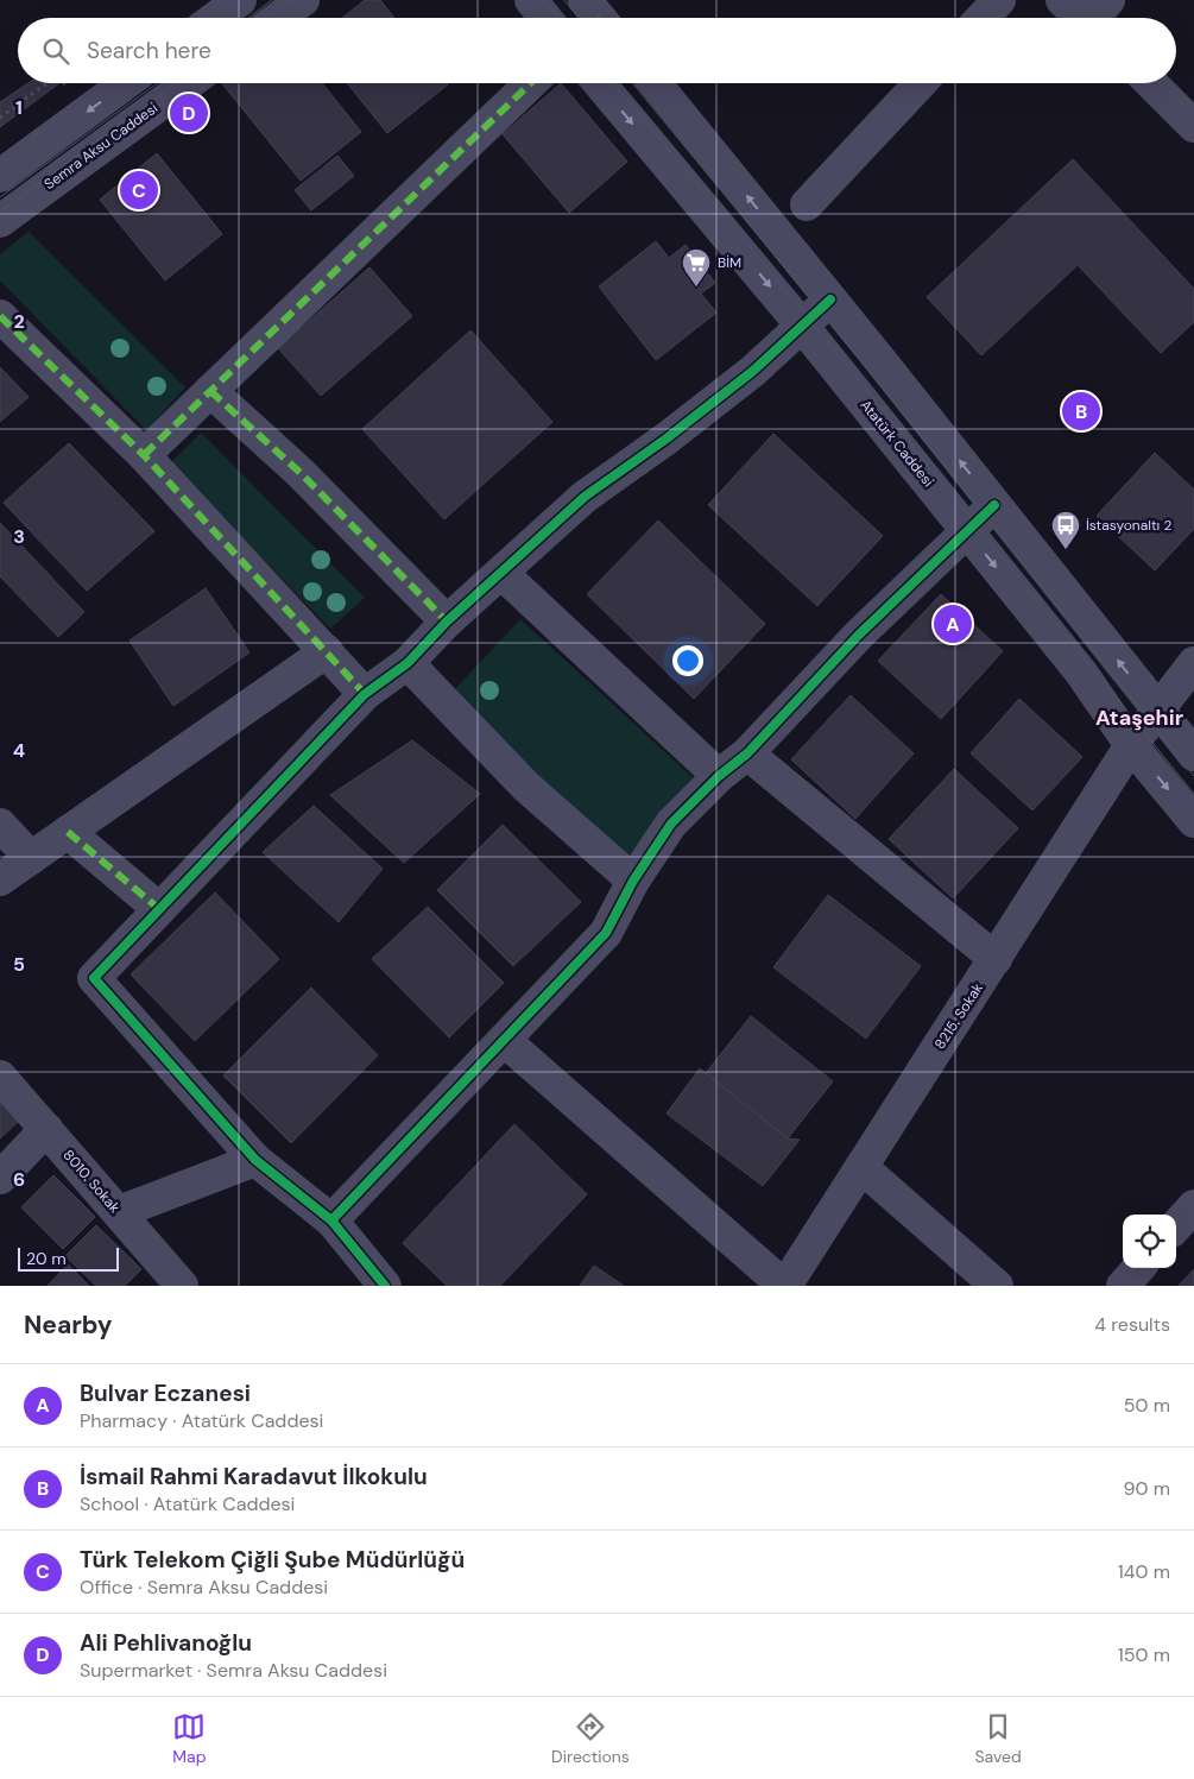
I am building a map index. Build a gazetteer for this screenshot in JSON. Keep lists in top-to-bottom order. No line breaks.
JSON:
{"streets":{"street":["Semra Aksu Caddesi","Atatürk Caddesi","8215. Sokak","8010. Sokak"]},"crossings":[["Atatürk Caddesi","8215. Sokak"]],"districts":["Ataşehir"],"places":{"supermarket":["BİM"],"bus stop":["İstasyonaltı 2"]},"scale_bar":"20 m","page":{"search":"Search here","pins":["D","C","B","A"],"scale":"20 m","heading":["Nearby","4 results"],"list":[{"mark":"A","name":"Bulvar Eczanesi","note":"Pharmacy · Atatürk Caddesi","value":"50 m"},{"mark":"B","name":"İsmail Rahmi Karadavut İlkokulu","note":"School · Atatürk Caddesi","value":"90 m"},{"mark":"C","name":"Türk Telekom Çiğli Şube Müdürlüğü","note":"Office · Semra Aksu Caddesi","value":"140 m"},{"mark":"D","name":"Ali Pehlivanoğlu","note":"Supermarket · Semra Aksu Caddesi","value":"150 m"}],"nav":["Map","Directions","Saved"]},"grid":{"rows":["1","2","3","4","5","6"]}}
